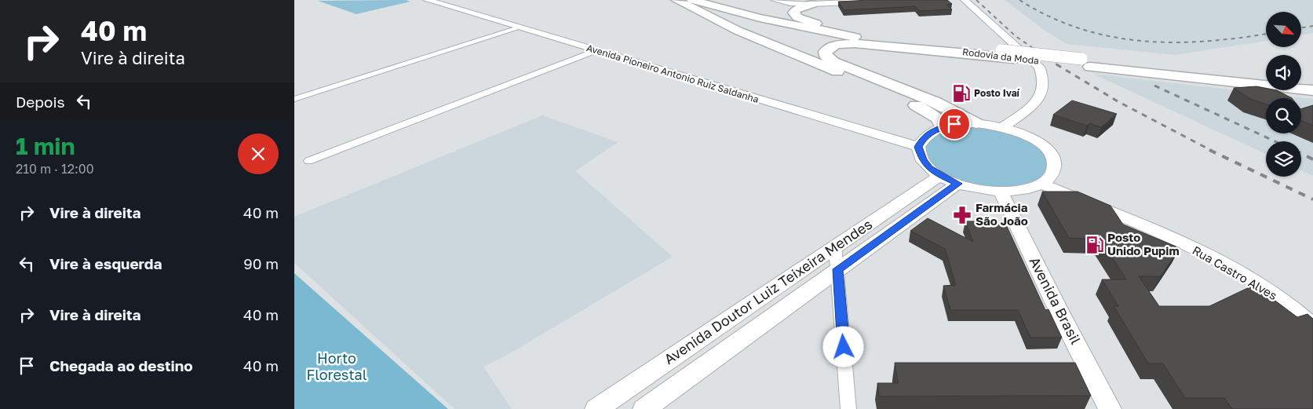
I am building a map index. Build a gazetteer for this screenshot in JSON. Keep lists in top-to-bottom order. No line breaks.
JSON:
{"streets":{"highway":["Rodovia da Moda"],"main road":["Avenida Pioneiro Antonio Ruiz Saldanha","Rua Castro Alves","Avenida Doutor Luiz Teixeira Mendes","Avenida Brasil"]},"parks":["Horto Florestal"],"places":{"fuel station":["Posto Ivaí","Posto Unido Pupim"],"pharmacy":["Farmácia São João"]},"north":"bottom right","page":{"turn":["40 m","Vire à direita"],"then":"Depois","heading":["1 min","210 m · 12:00"],"list":[{"name":"Vire à direita","value":"40 m"},{"name":"Vire à esquerda","value":"90 m"},{"name":"Vire à direita","value":"40 m"},{"name":"Chegada ao destino","value":"40 m"}]}}
